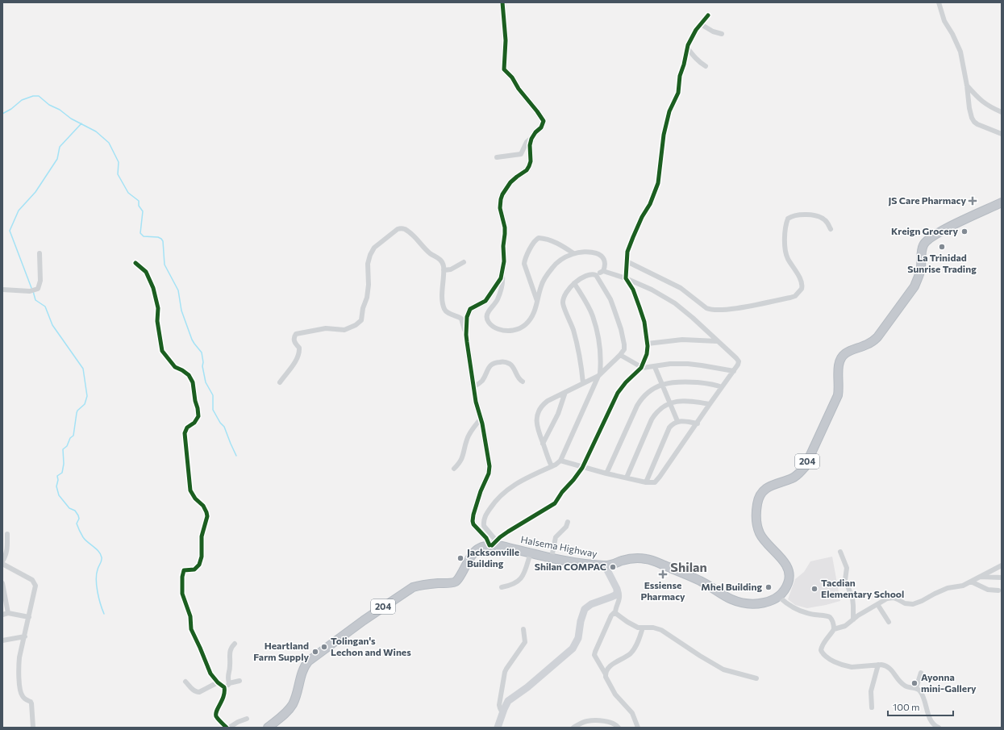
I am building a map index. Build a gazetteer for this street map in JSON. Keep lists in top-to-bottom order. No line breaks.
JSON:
{"streets":{"highway":["204","Halsema Highway"]},"crossings":[["204","Halsema Highway"]],"districts":["Shilan"],"places":{"health":["JS Care Pharmacy","Essiense Pharmacy"],"other":["Kreign Grocery","La Trinidad Sunrise Trading","Jacksonville Building","Shilan COMPAC","Mhel Building","Tacdian Elementary School","Tolingan's Lechon and Wines","Heartland Farm Supply","Ayonna mini-Gallery"]},"scale_bar":"100 m"}
